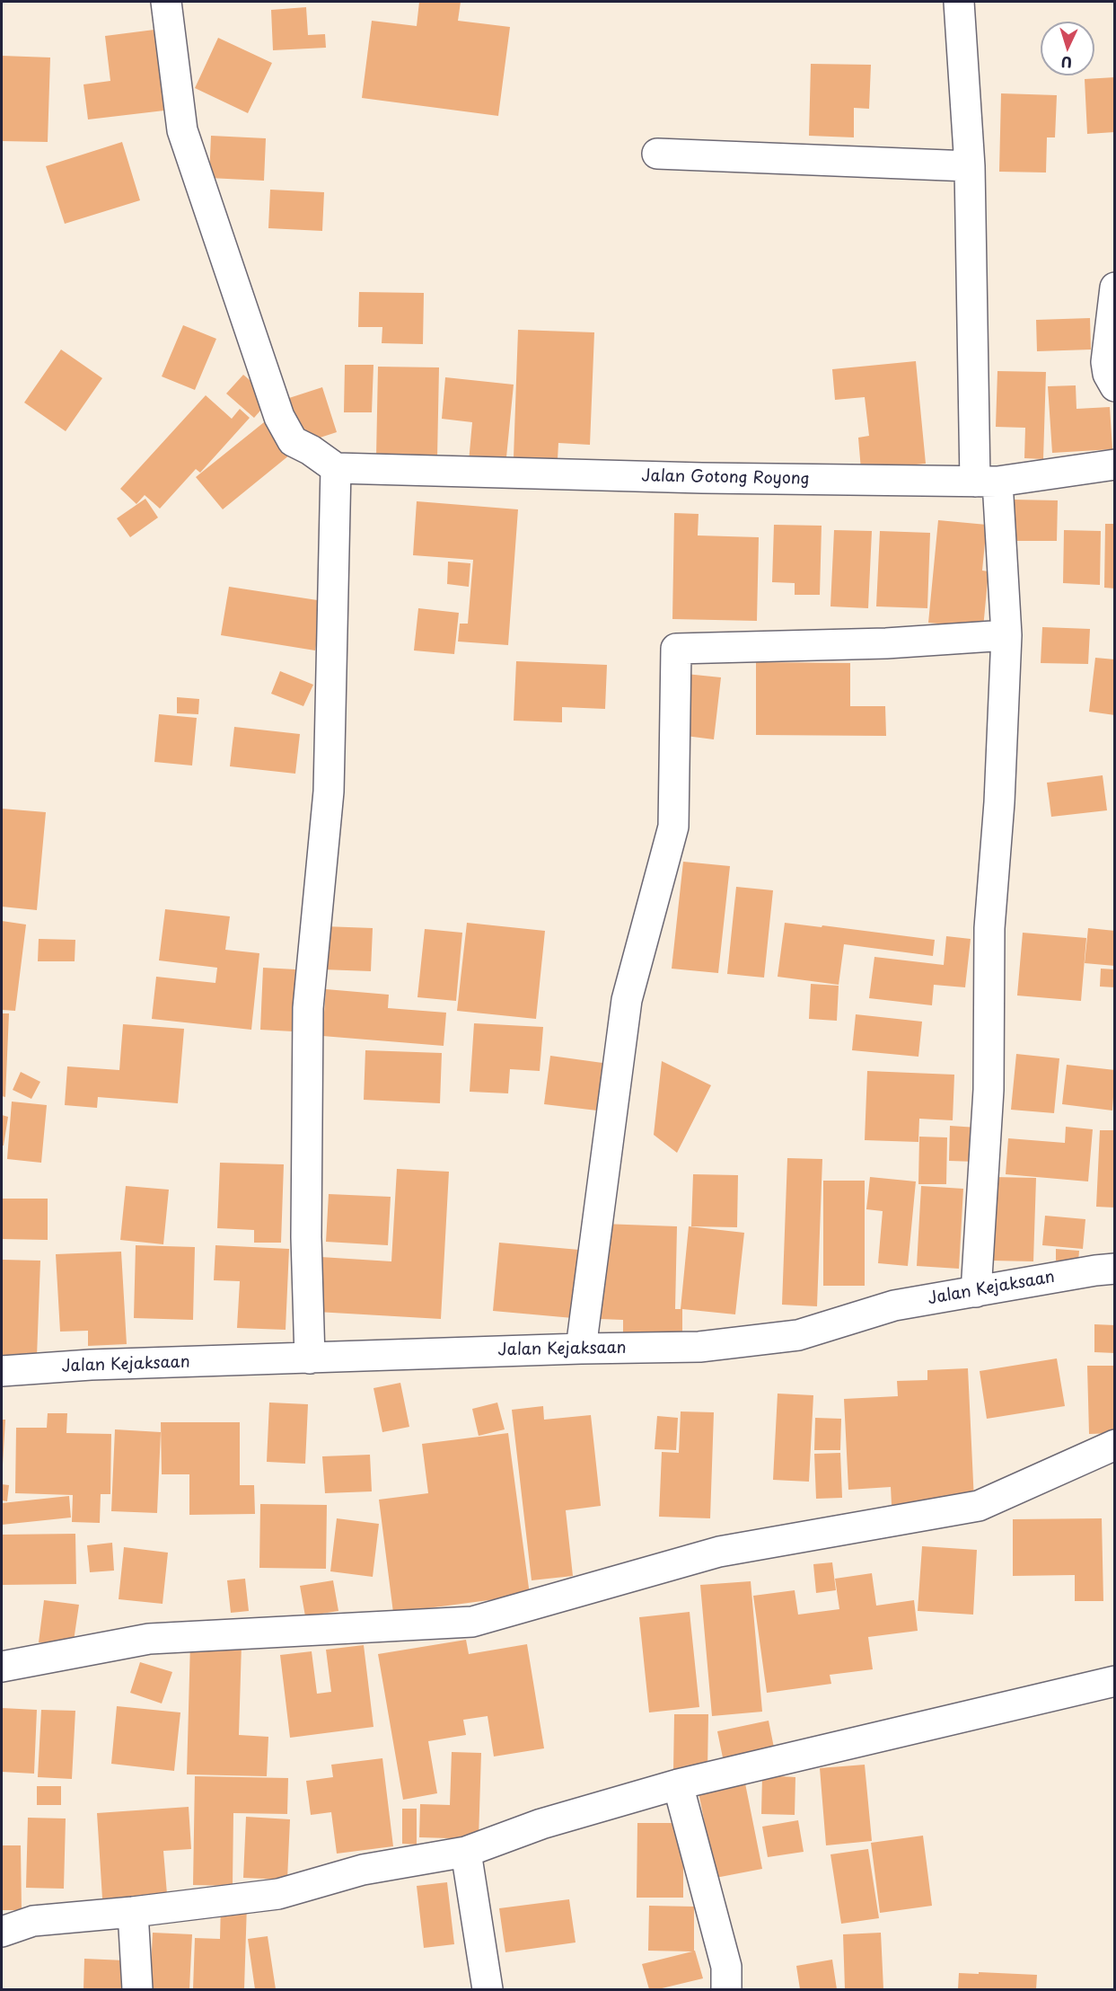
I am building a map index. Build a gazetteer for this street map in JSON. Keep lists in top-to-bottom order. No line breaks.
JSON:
{"streets":{"street":["Jalan Gotong Royong","Jalan Kejaksaan"]},"north":"bottom"}
